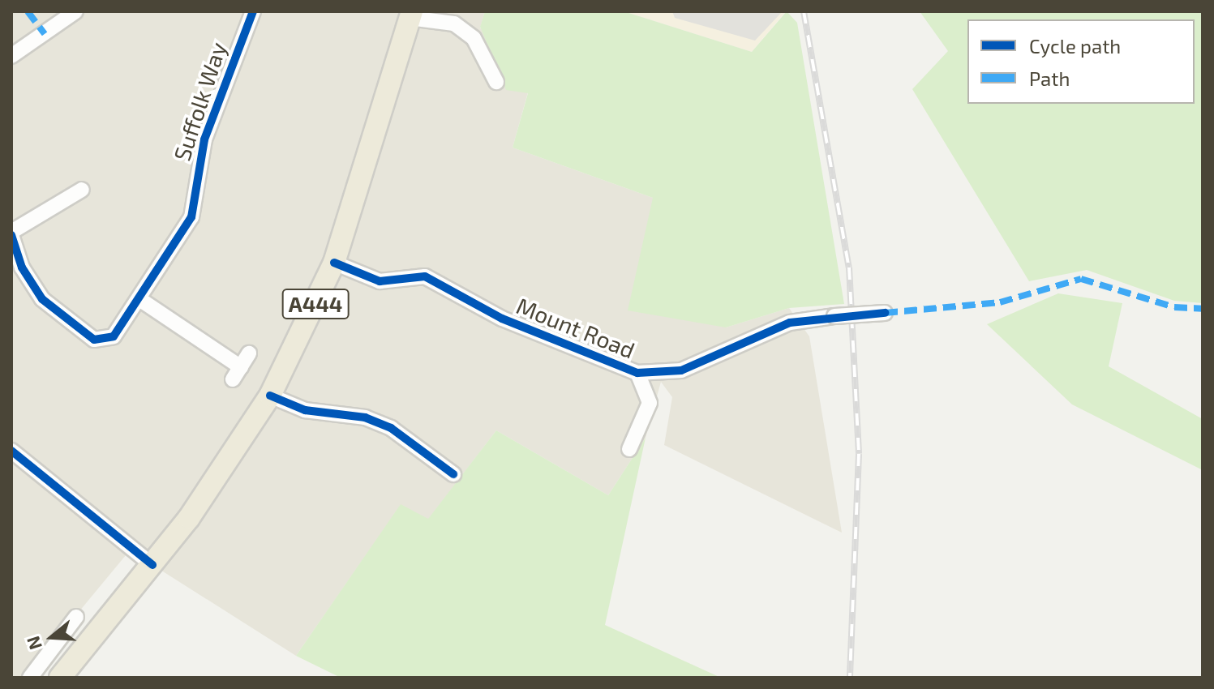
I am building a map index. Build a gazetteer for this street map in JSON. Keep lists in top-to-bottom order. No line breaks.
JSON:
{"streets":{"highway":["A444"],"street":["Suffolk Way","Mount Road"]},"crossings":[["A444","Mount Road"]],"legend":["Cycle path","Path"],"north":"left"}
